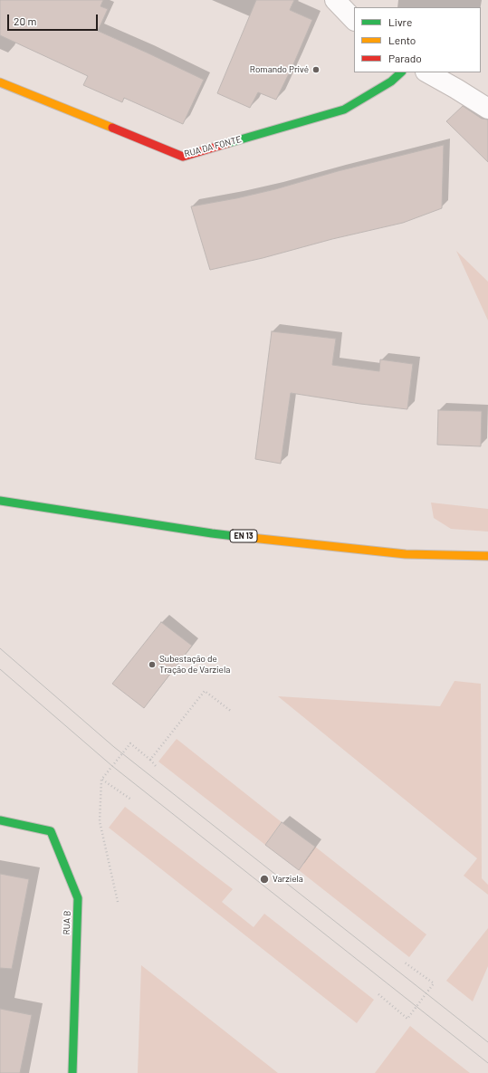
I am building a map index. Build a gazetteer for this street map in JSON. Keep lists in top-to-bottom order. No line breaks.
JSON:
{"streets":{"street":["RUA DA FONTE","EN 13","RUA B"]},"places":["Romando Privé","Subestação de Tração de Varziela","Varziela"],"legend":["Livre","Lento","Parado"],"scale_bar":"20 m"}
